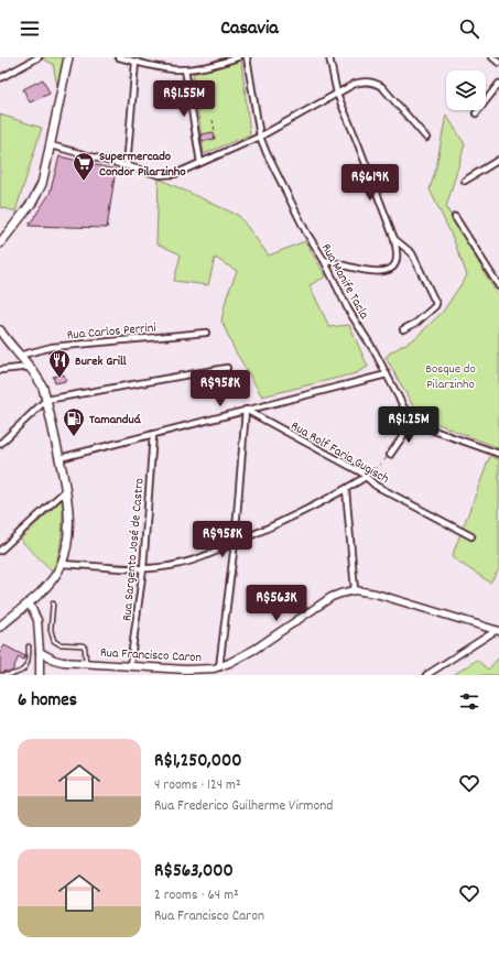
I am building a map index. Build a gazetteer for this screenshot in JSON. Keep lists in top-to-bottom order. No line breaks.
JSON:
{"streets":{"street":["Rua Manife Tacla","Rua Carlos Perrini","Rua Rolf Faria Gugisch","Rua Sargento José de Castro","Rua Francisco Caron"]},"crossings":[["Rua Sargento José de Castro","Rua Francisco Caron"]],"parks":["Bosque do Pilarzinho"],"places":{"supermarket":["Supermercado Condor Pilarzinho"],"restaurant":["Burek Grill"],"fuel station":["Tamanduá"]},"page":{"header":"Casavia","price":["R$1.55M","R$619K","R$958K","R$1.25M","R$958K","R$563K"],"heading":"6 homes","list":[{"name":"R$1,250,000","note":"4 rooms · 124 m² · Rua Frederico Guilherme Virmond"},{"name":"R$563,000","note":"2 rooms · 64 m² · Rua Francisco Caron"}]}}
